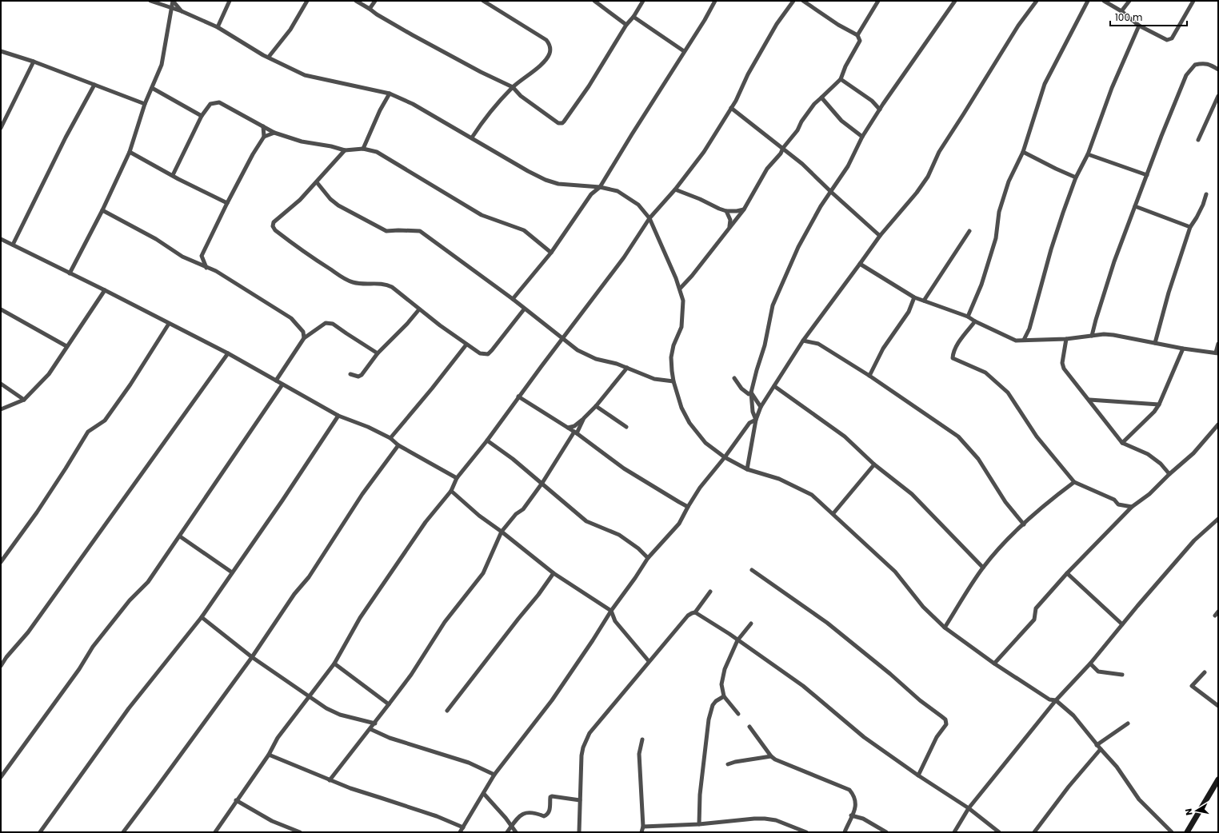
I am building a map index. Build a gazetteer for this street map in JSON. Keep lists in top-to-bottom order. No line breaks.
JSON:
{"scale_bar":"100 m","north":"left"}
